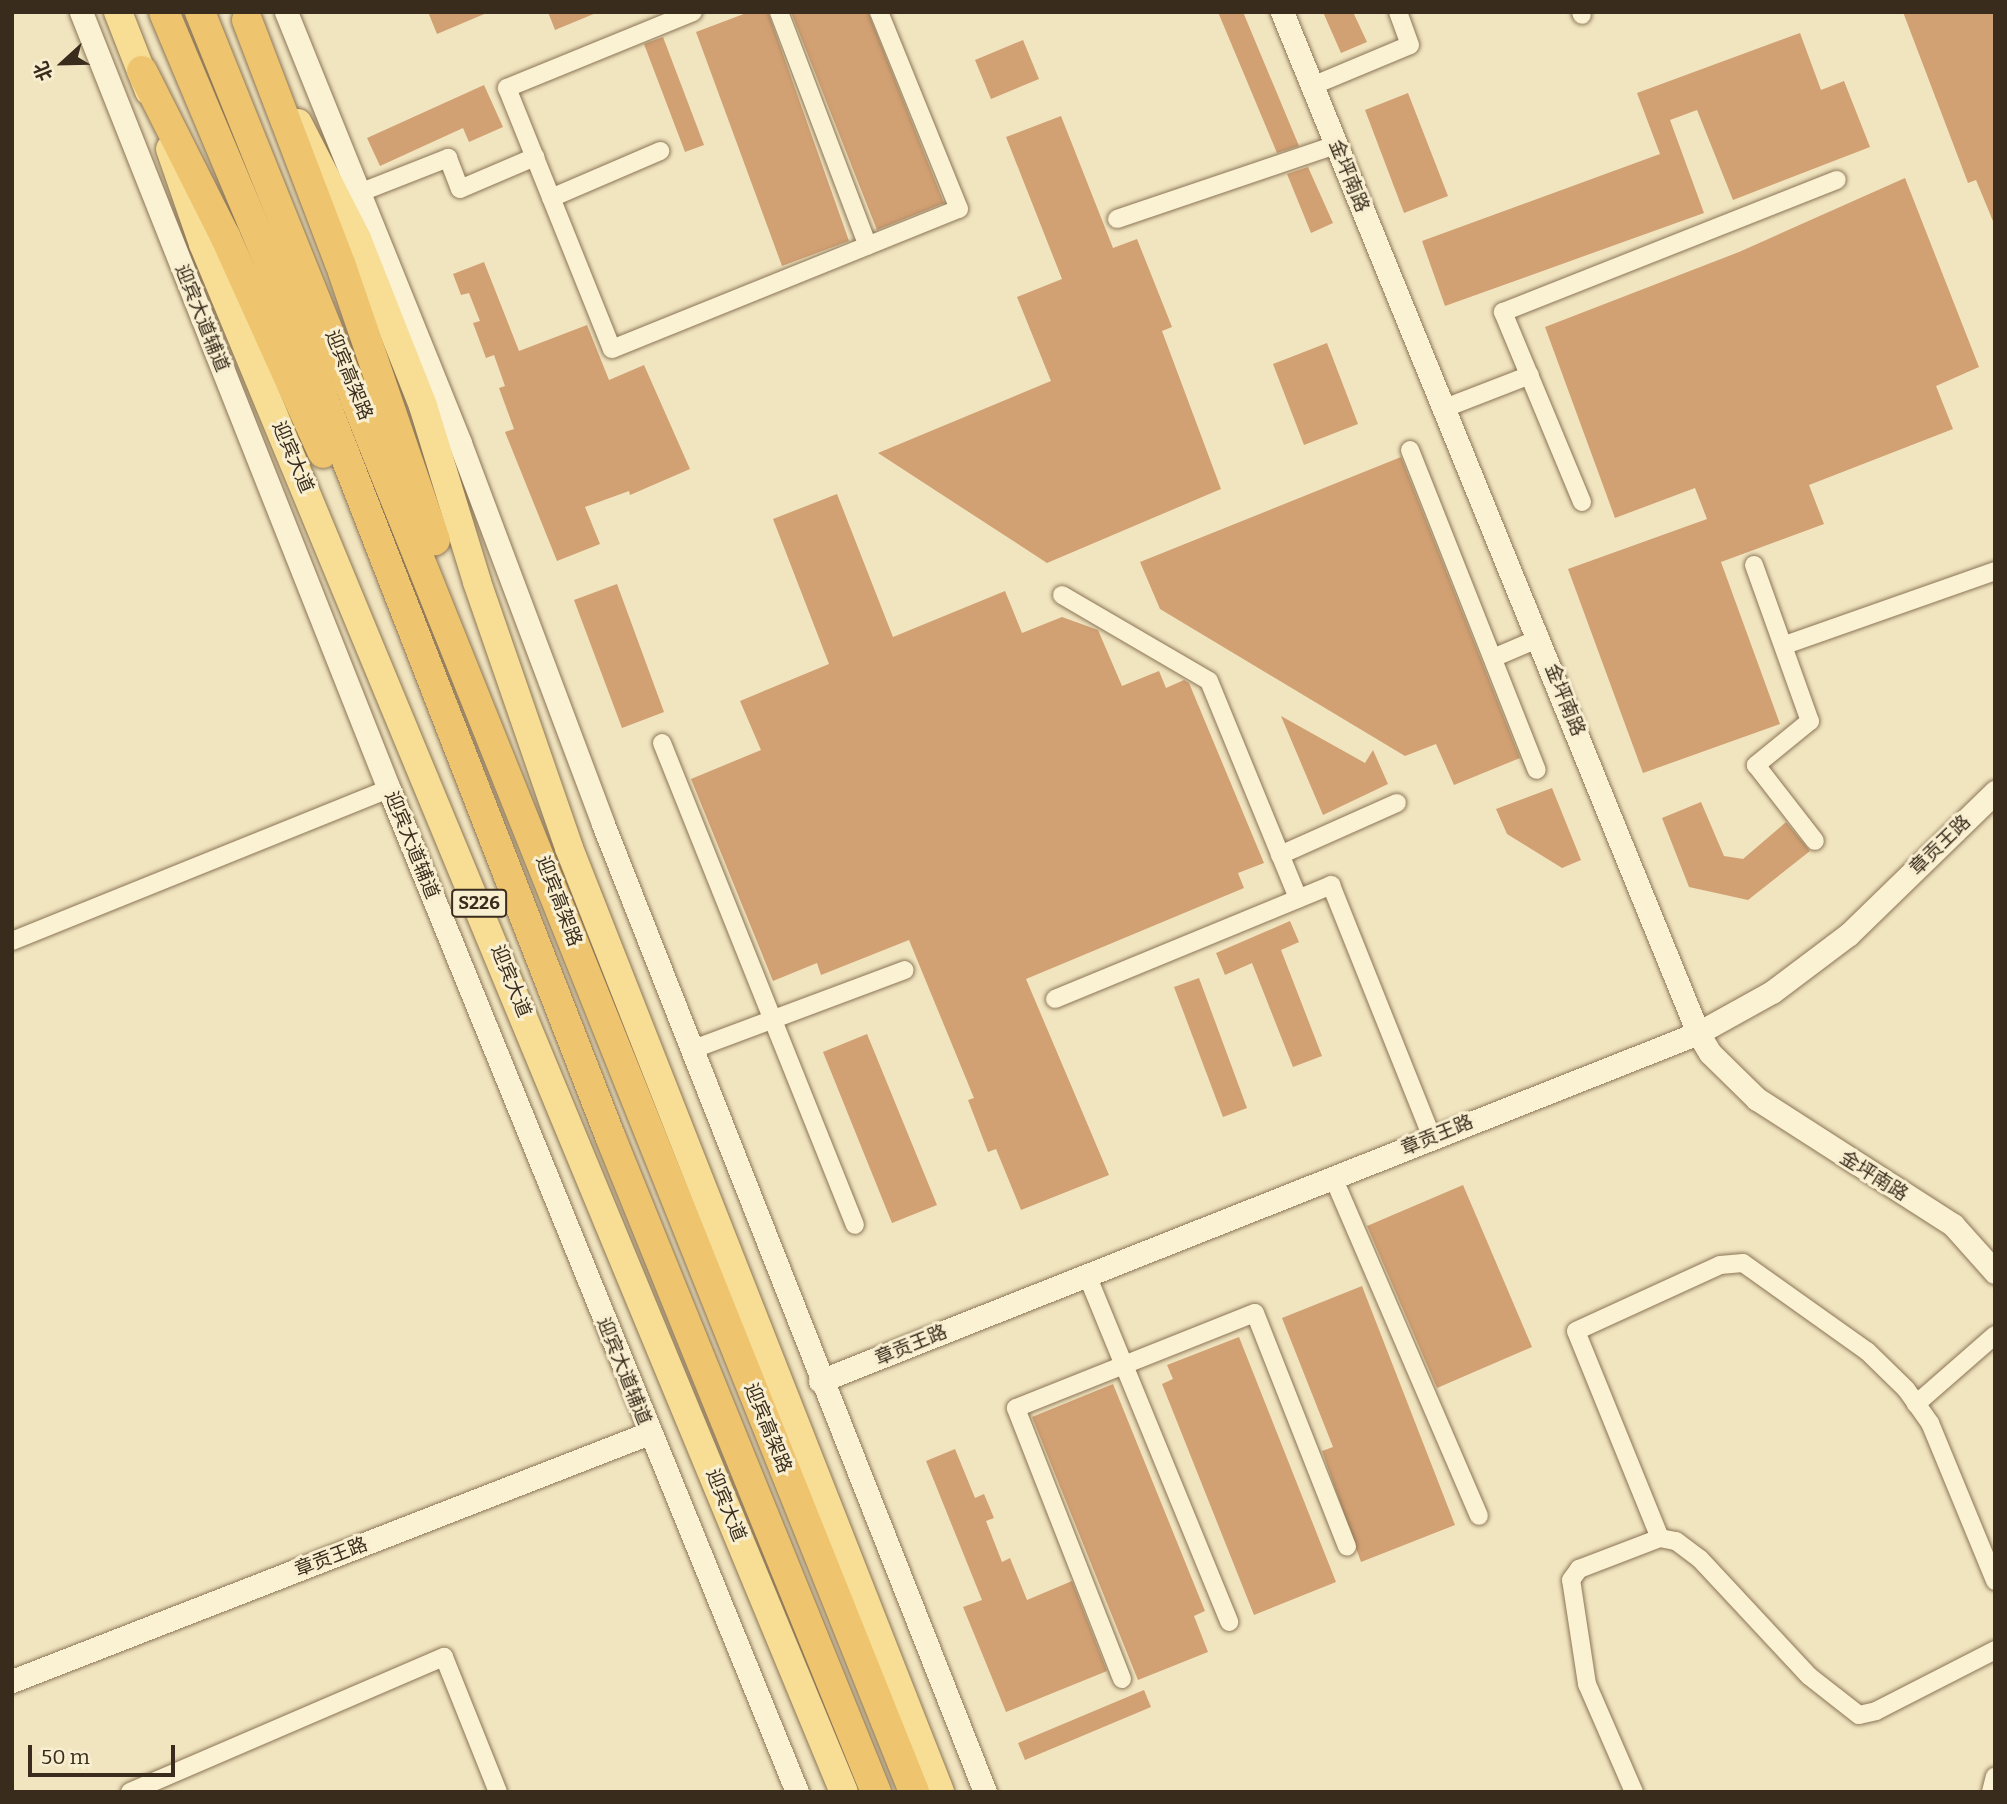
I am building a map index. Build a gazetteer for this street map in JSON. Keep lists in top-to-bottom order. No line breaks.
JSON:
{"streets":{"highway":["迎宾高架路"],"main road":["迎宾大道","S226"],"street":["金坪南路","迎宾大道辅道","章贡王路"]},"crossings":[["金坪南路","章贡王路"],["迎宾大道辅道","章贡王路"]],"scale_bar":"50 m","north":"left"}
